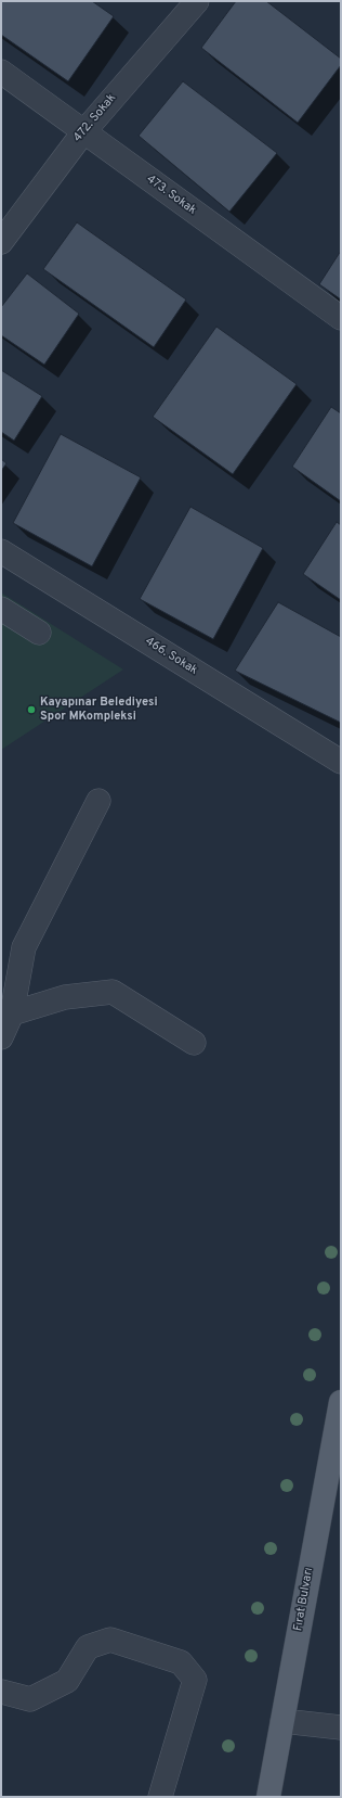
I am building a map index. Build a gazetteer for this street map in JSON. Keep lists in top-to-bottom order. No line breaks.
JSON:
{"streets":{"main road":["Fırat Bulvarı"],"street":["472. Sokak","473. Sokak","466. Sokak"]},"crossings":[["472. Sokak","473. Sokak"]],"places":["Kayapınar Belediyesi Spor MKompleksi"]}
